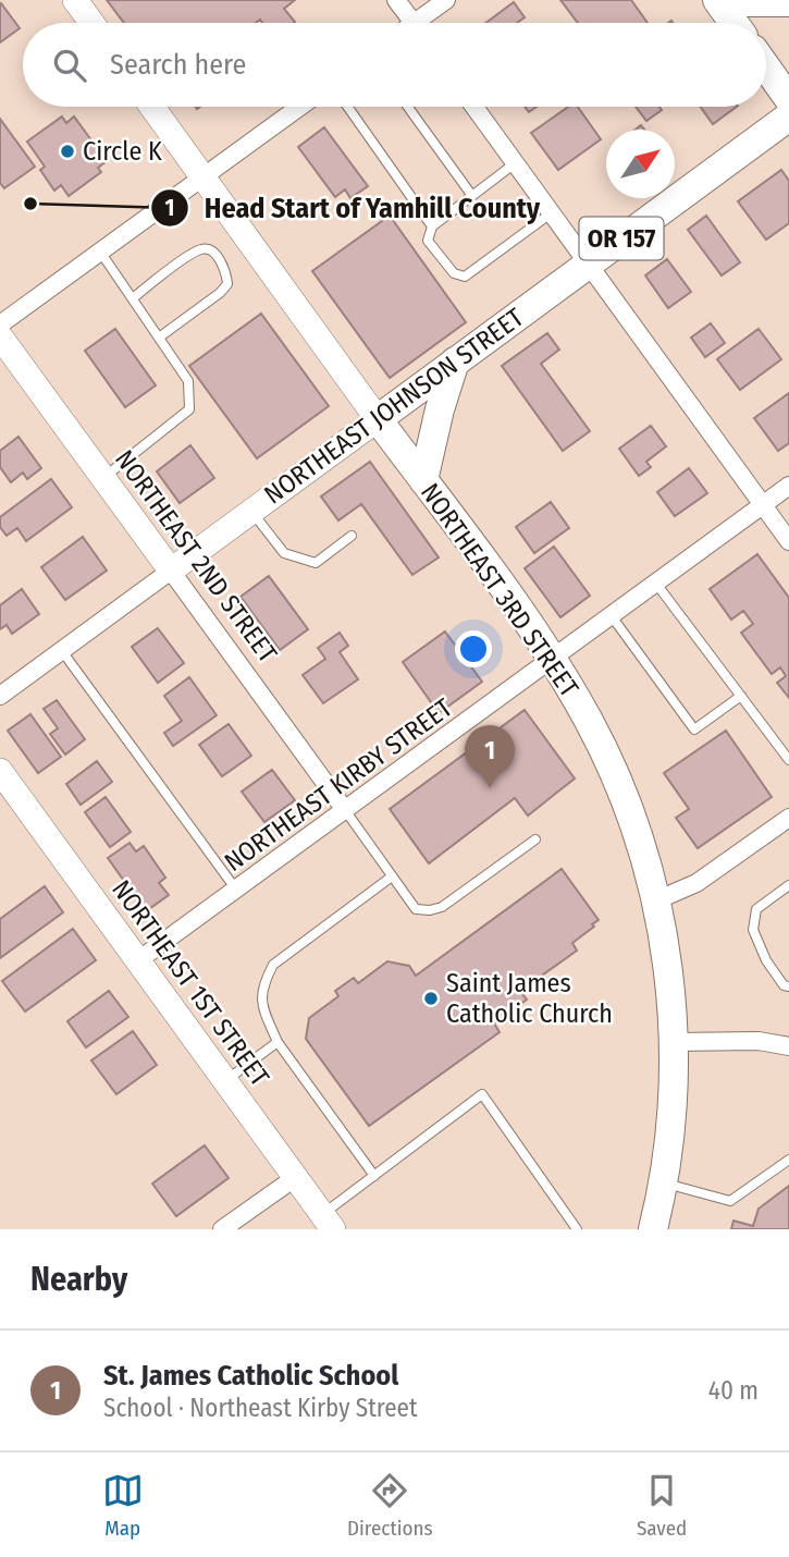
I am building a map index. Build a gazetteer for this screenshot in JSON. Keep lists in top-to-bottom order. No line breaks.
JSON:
{"streets":{"main road":["OR 157","NORTHEAST JOHNSON STREET","NORTHEAST 3RD STREET"],"street":["NORTHEAST 2ND STREET","NORTHEAST KIRBY STREET","NORTHEAST 1ST STREET"]},"crossings":[["NORTHEAST JOHNSON STREET","NORTHEAST 2ND STREET"],["NORTHEAST JOHNSON STREET","NORTHEAST 3RD STREET"],["NORTHEAST 2ND STREET","NORTHEAST KIRBY STREET"],["NORTHEAST 3RD STREET","NORTHEAST KIRBY STREET"],["NORTHEAST KIRBY STREET","NORTHEAST 1ST STREET"]],"places":["Circle K","Head Start of Yamhill County","Saint James Catholic Church"],"north":"top right","page":{"search":"Search here","pins":"1","heading":"Nearby","list":[{"mark":"1","name":"St. James Catholic School","note":"School · Northeast Kirby Street","value":"40 m"}],"nav":["Map","Directions","Saved"]}}
